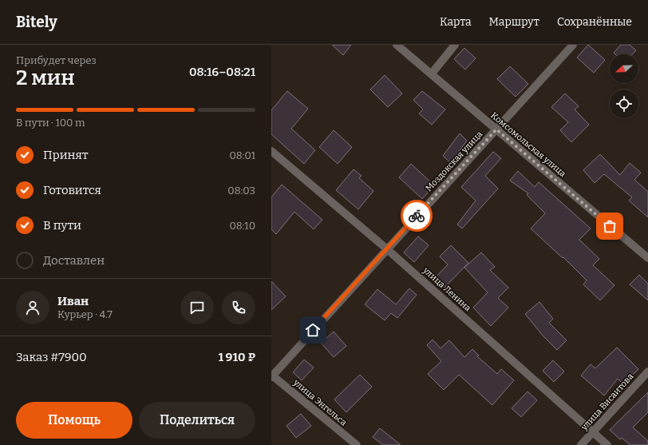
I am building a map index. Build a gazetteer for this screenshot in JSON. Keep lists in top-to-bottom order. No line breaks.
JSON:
{"streets":{"street":["Комсомольская улица","Моздокская улица","улица Ленина","улица Висаитова","улица Энгельса"]},"crossings":[["Комсомольская улица","Моздокская улица"],["Моздокская улица","улица Ленина"],["Моздокская улица","улица Энгельса"],["улица Ленина","улица Висаитова"]],"north":"left","page":{"header":"Bitely","nav":["Карта","Маршрут","Сохранённые"],"heading":["2 мин","Прибудет через","08:16–08:21"],"panel":["Иван","Курьер · 4.7","Заказ #7900","1 910 ₽"],"bar":"В пути · 100 m","list":[["Принят","08:01"],["Готовится","08:03"],["В пути","08:10"],"Доставлен"],"buttons":["Помощь","Поделиться"]}}
